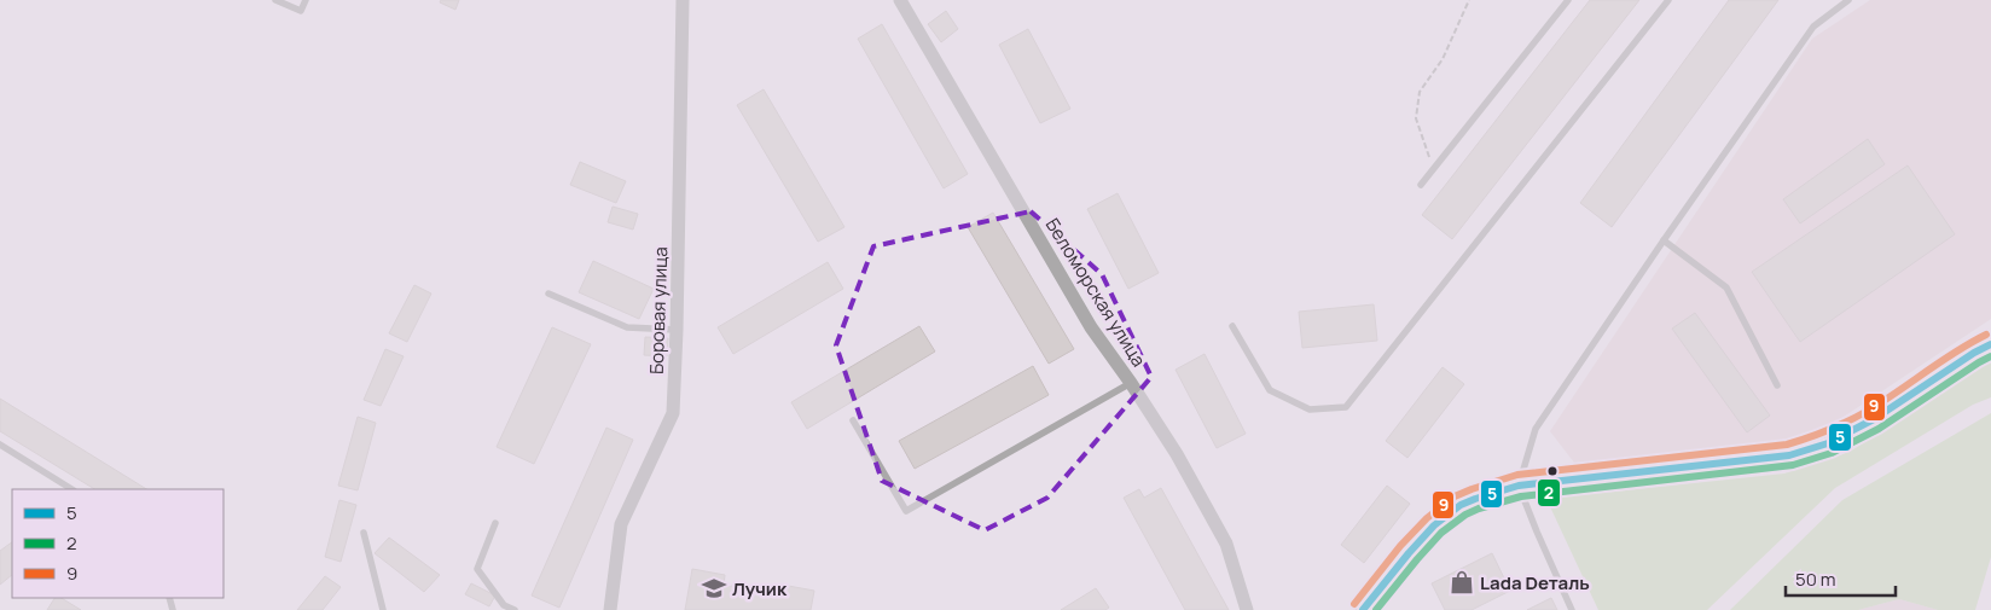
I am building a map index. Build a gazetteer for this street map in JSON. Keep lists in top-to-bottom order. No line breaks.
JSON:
{"streets":{"street":["Беломорская улица","Боровая улица"]},"places":{"shop":["Lada Dеталь"],"school or university":["Лучик"]},"lines":["transit line 9","transit line 5","transit line 2"],"legend":["5","2","9"],"scale_bar":"50 m"}
